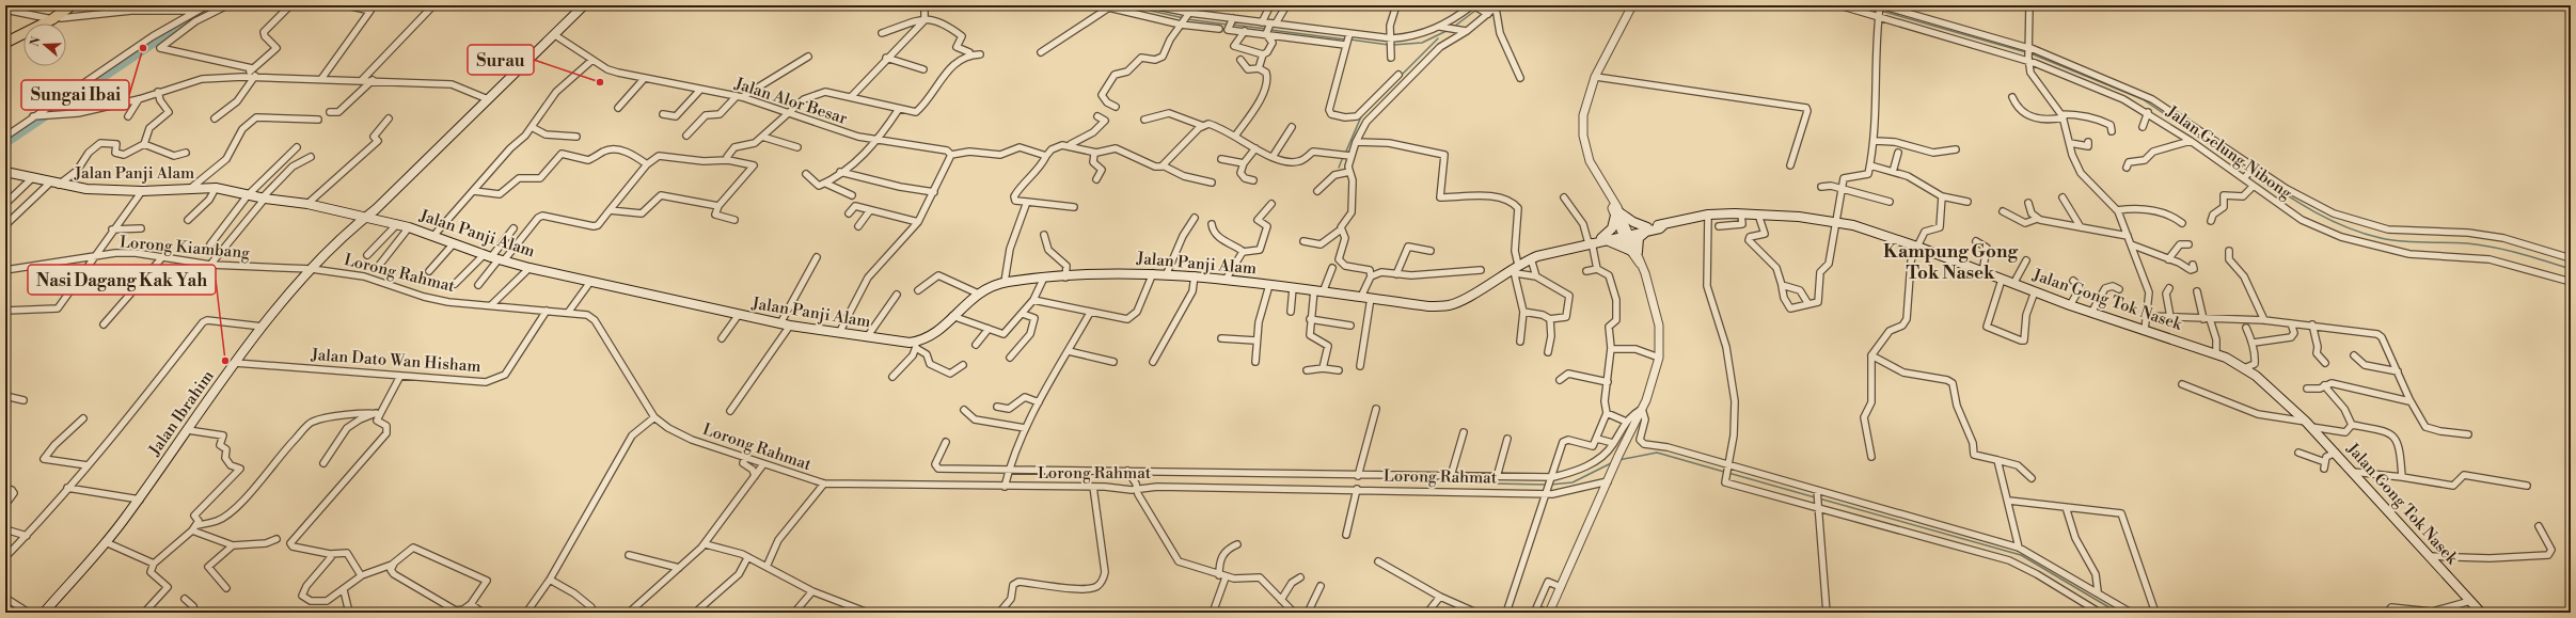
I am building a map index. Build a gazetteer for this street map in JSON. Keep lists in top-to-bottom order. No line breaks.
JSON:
{"streets":{"main road":["Jalan Panji Alam","Jalan Gong Tok Nasek","Jalan Ibrahim"],"street":["Jalan Alor Besar","Jalan Gelung Nibong","Lorong Kiambang","Lorong Rahmat","Jalan Dato Wan Hisham"]},"crossings":[["Jalan Alor Besar","Jalan Ibrahim"],["Jalan Panji Alam","Jalan Gong Tok Nasek"],["Jalan Panji Alam","Jalan Ibrahim"],["Lorong Kiambang","Lorong Rahmat"],["Lorong Kiambang","Jalan Ibrahim"],["Lorong Rahmat","Jalan Dato Wan Hisham"],["Lorong Rahmat","Jalan Ibrahim"],["Jalan Dato Wan Hisham","Jalan Ibrahim"]],"districts":["Kampung Gong Tok Nasek"],"places":["Sungai Ibai","Surau","Nasi Dagang Kak Yah"],"north":"left"}
